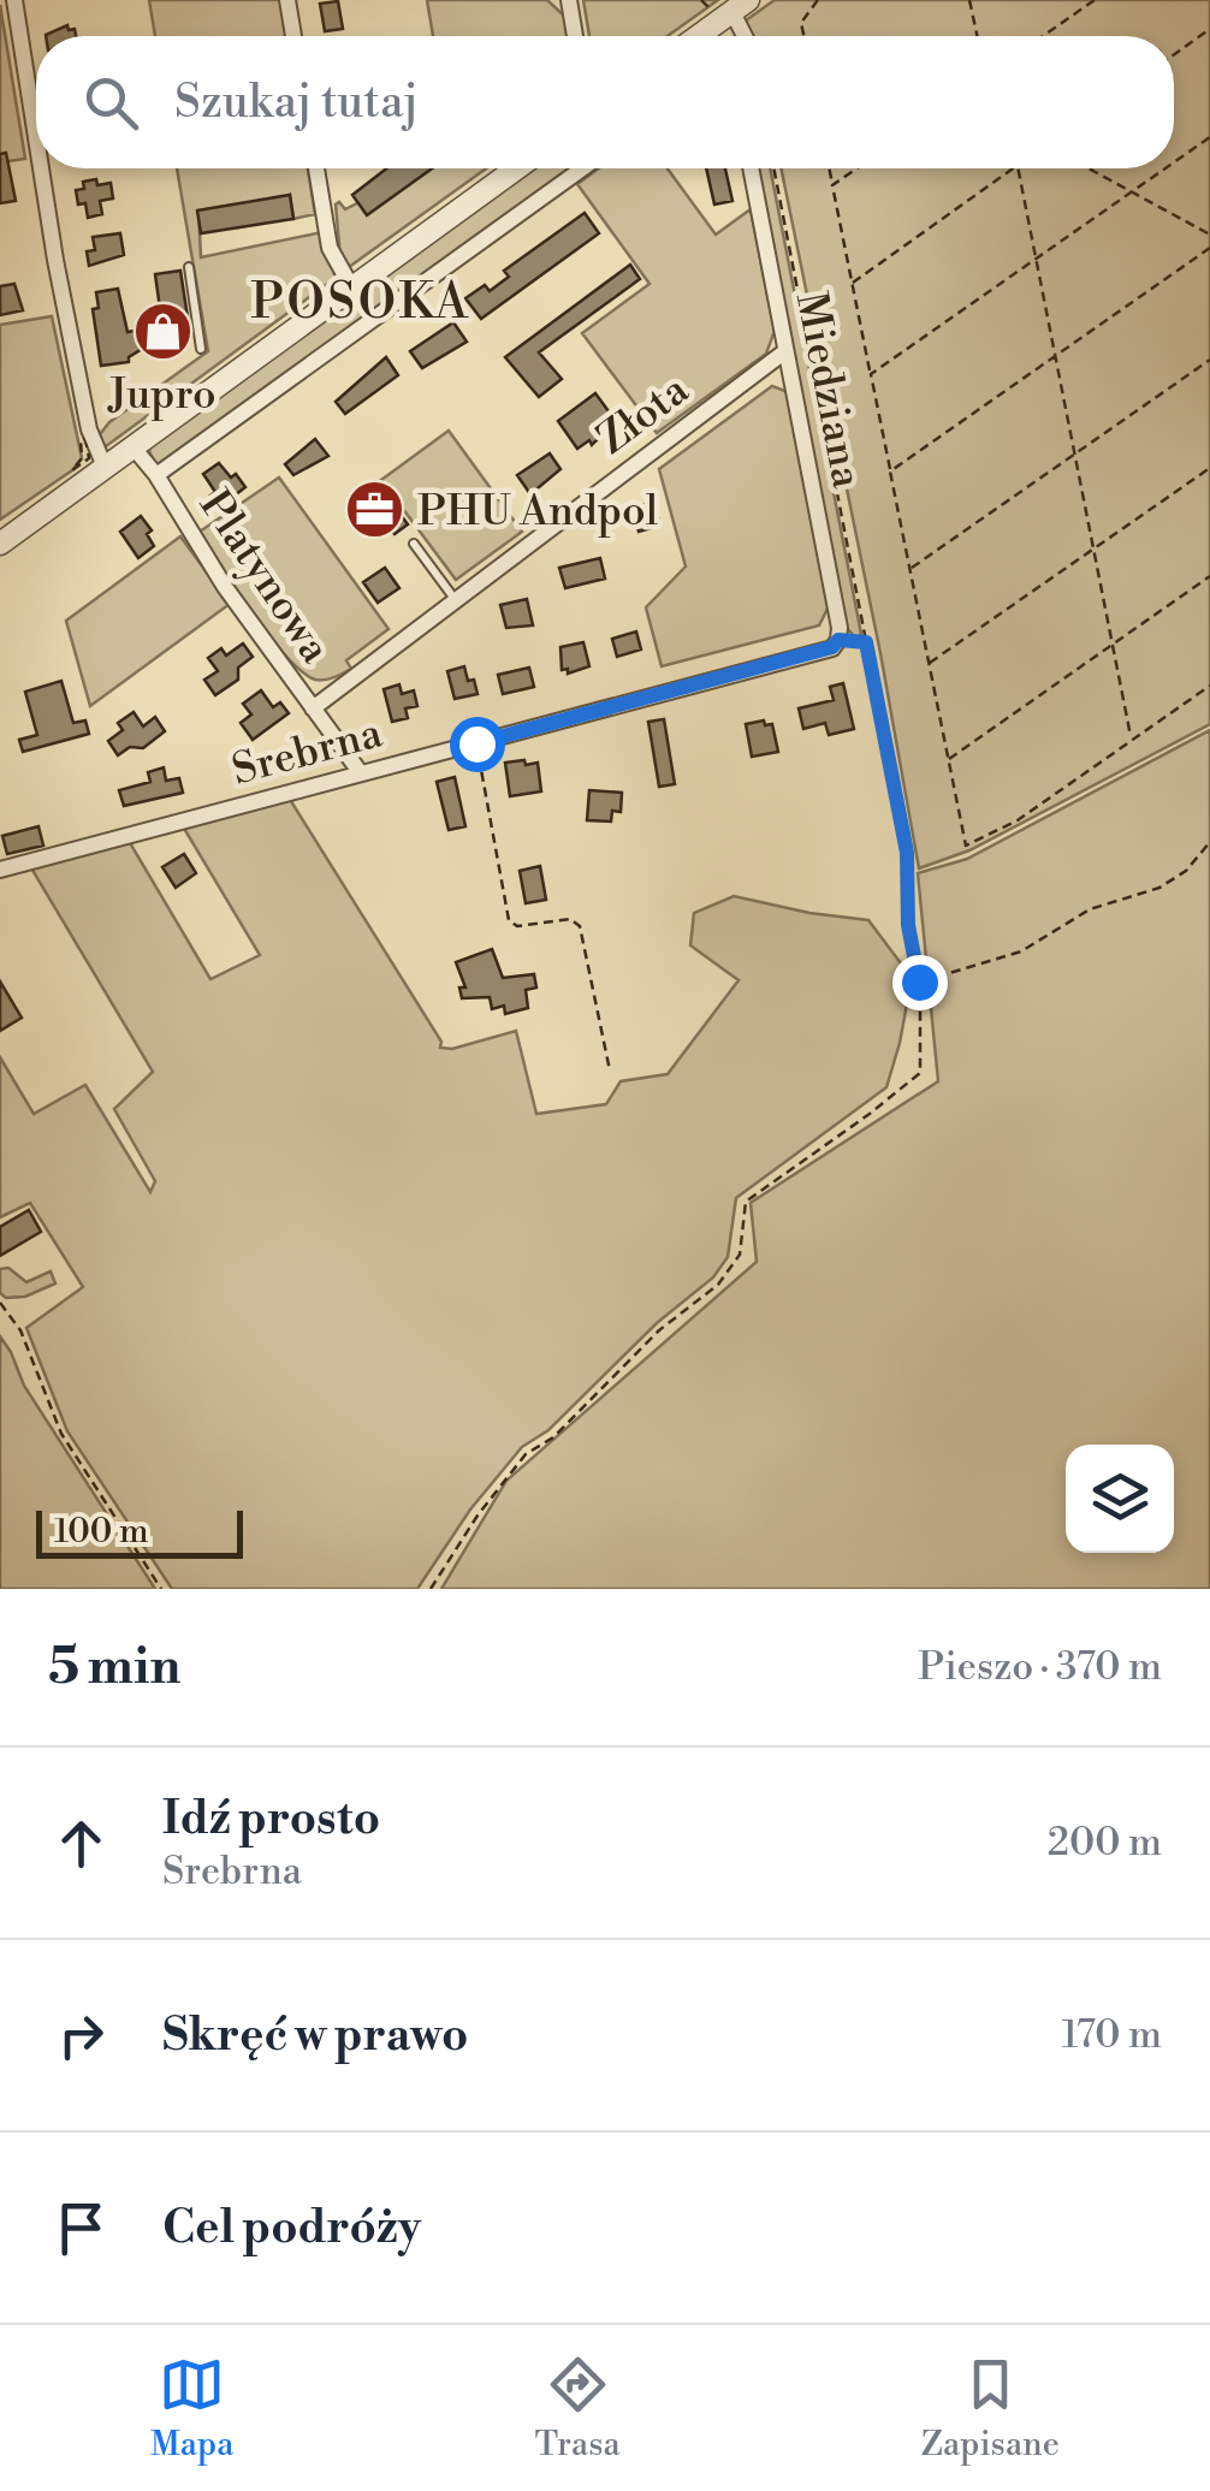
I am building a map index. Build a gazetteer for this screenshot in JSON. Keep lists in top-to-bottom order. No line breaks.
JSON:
{"streets":{"street":["Miedziana","Złota","Platynowa","Srebrna"]},"crossings":[["Miedziana","Złota"],["Miedziana","Srebrna"],["Złota","Platynowa"],["Platynowa","Srebrna"]],"districts":["POSOKA"],"places":{"shop":["Jupro"],"office":["PHU Andpol"]},"scale_bar":"100 m","page":{"search":"Szukaj tutaj","scale":"100 m","heading":["5 min","Pieszo · 370 m"],"list":[["Idź prosto","Srebrna","200 m"],["Skręć w prawo","170 m"],"Cel podróży"],"nav":["Mapa","Trasa","Zapisane"]}}
